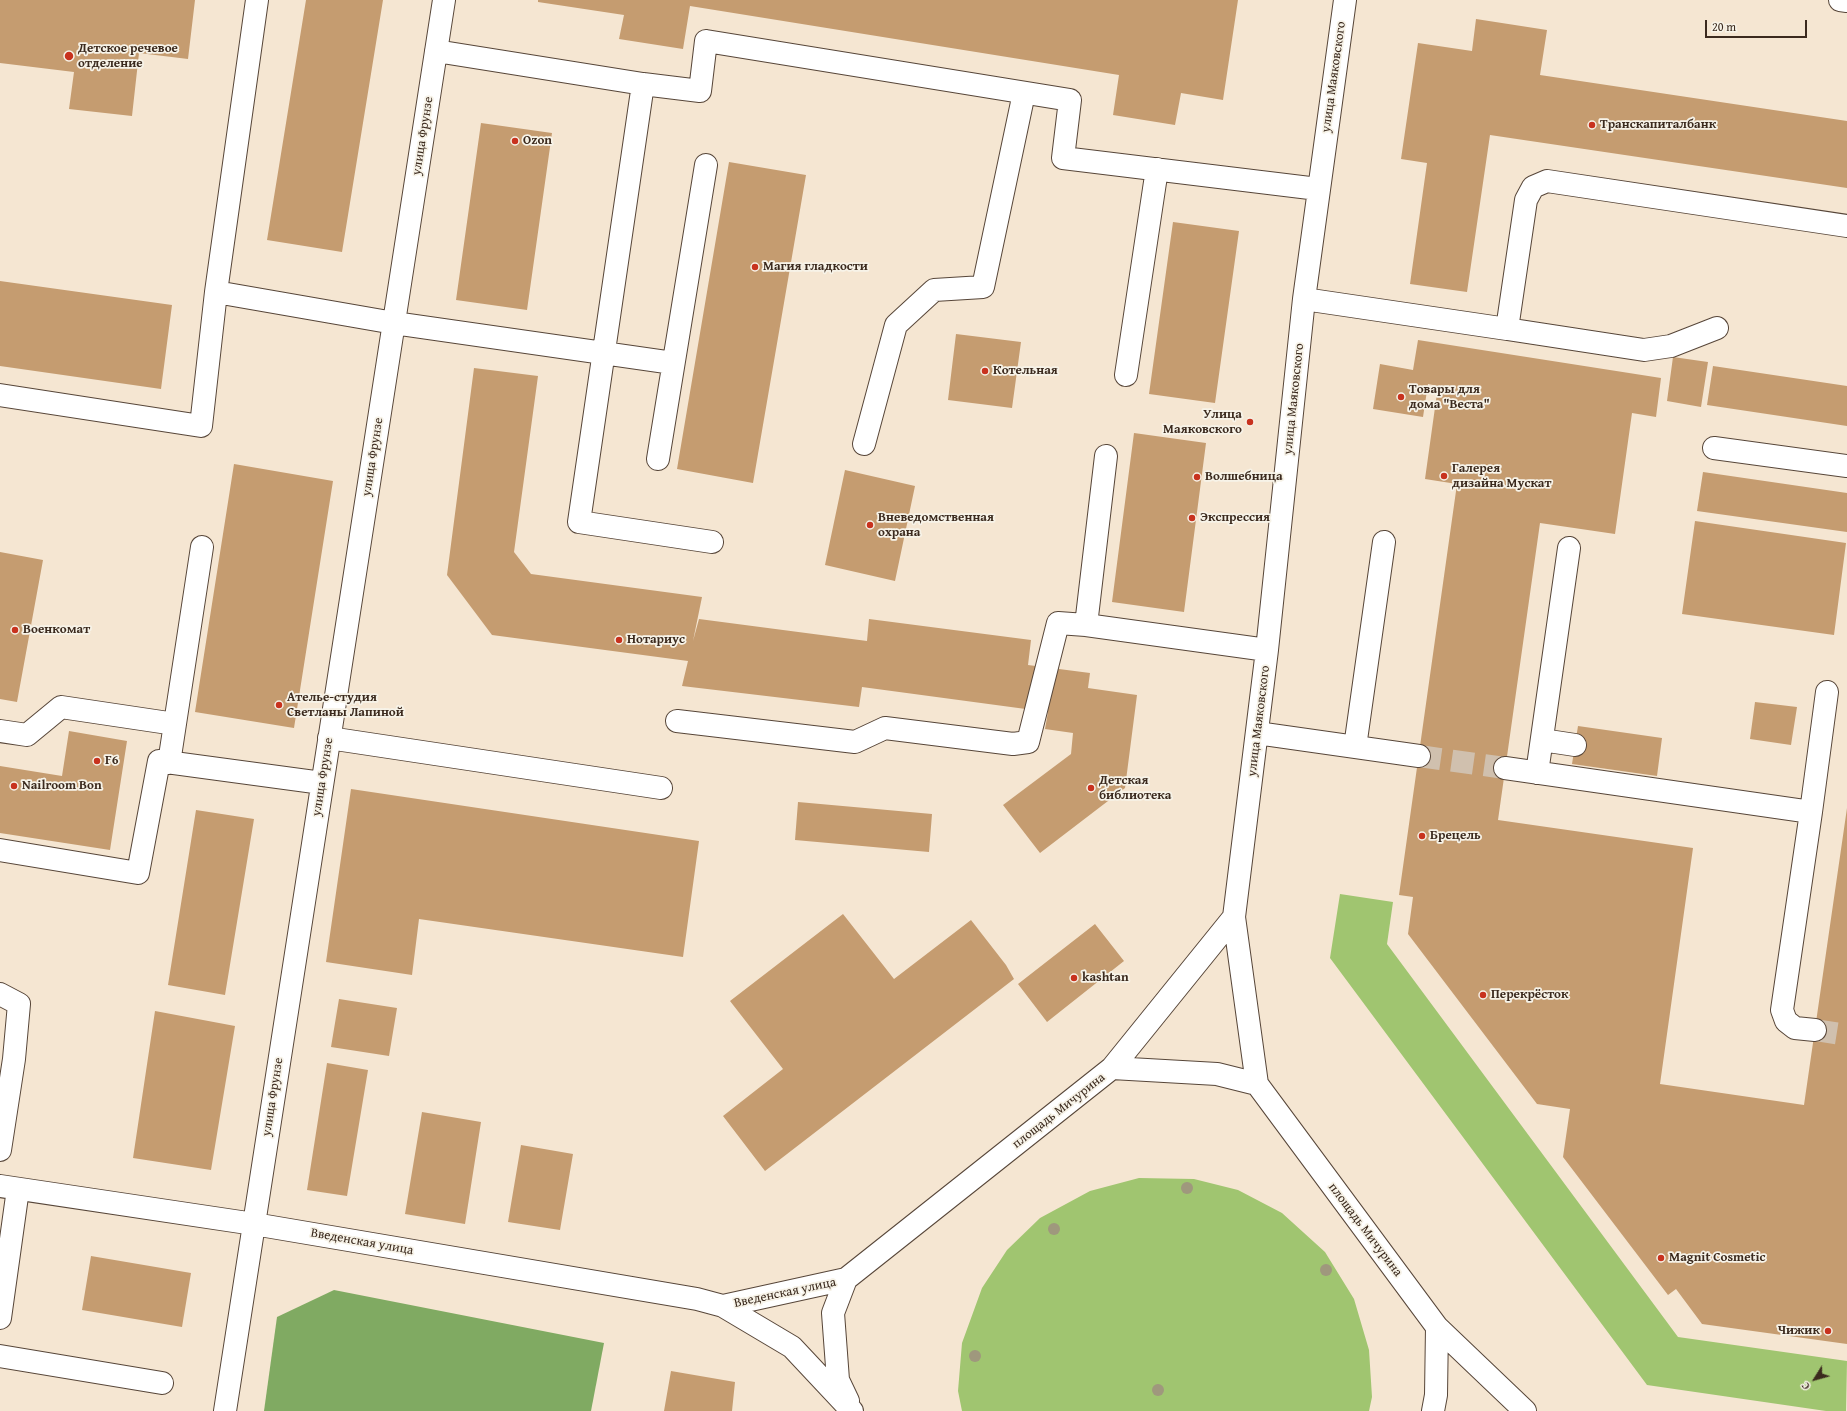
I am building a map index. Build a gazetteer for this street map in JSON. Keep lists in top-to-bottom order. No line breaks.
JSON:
{"streets":{"street":["улица Маяковского","улица Фрунзе","площадь Мичурина","Введенская улица"]},"crossings":[["улица Маяковского","площадь Мичурина"],["улица Фрунзе","Введенская улица"],["площадь Мичурина","Введенская улица"]],"places":["Детское речевое отделение","Транскапиталбанк","Ozon","Магия гладкости","Котельная","Товары для дома \"Веста\"","Улица Маяковского","Галерея дизайна Мускат","Волшебница","Экспрессия","Вневедомственная охрана","Военкомат","Нотариус","Ателье-студия Светланы Лапиной","F6","Nailroom Bon","Детская библиотека","Брецель","kashtan","Перекрёсток","Magnit Cosmetic","Чижик"],"scale_bar":"20 m","north":"bottom left"}
